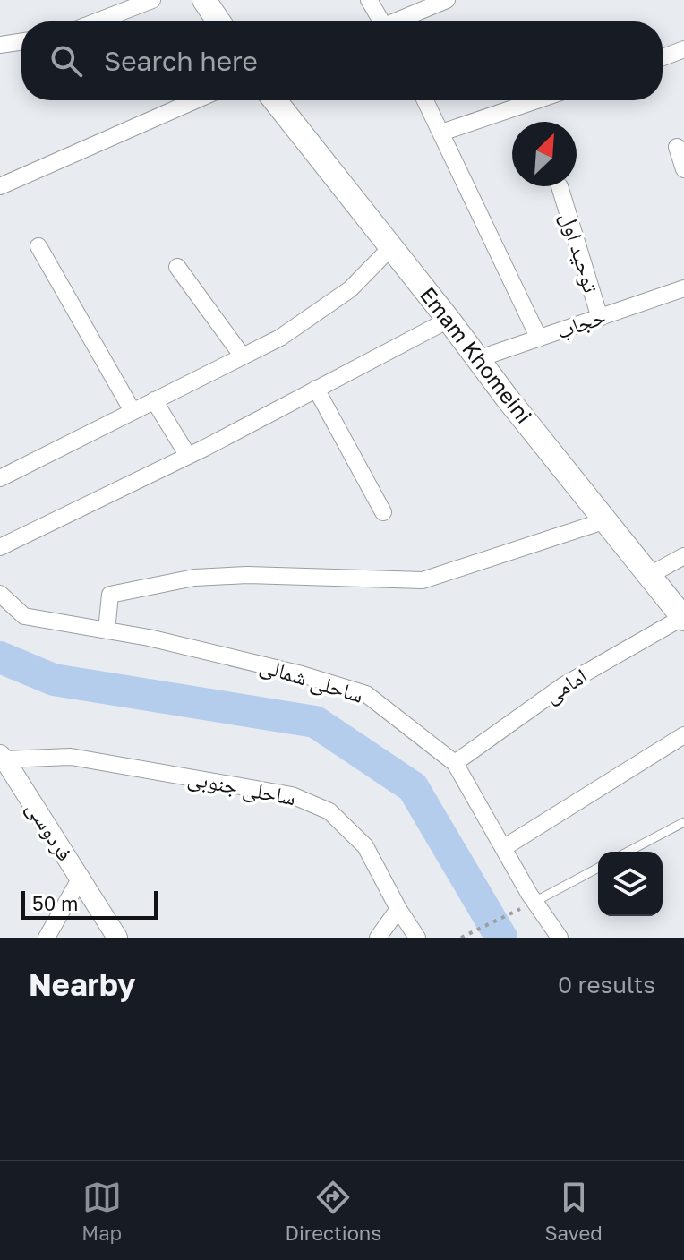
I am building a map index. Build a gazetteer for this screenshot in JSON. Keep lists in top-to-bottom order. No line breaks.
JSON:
{"streets":{"main road":["Emam Khomeini"],"street":["توحید اول","حجاب","ساحلی شمالی","امامی","ساحلی جنوبی","فردوسی"]},"crossings":[["توحید اول","حجاب"],["حجاب","Emam Khomeini"],["Emam Khomeini","امامی"],["ساحلی شمالی","امامی"],["ساحلی جنوبی","فردوسی"]],"scale_bar":"50 m","north":"top right","page":{"search":"Search here","scale":"50 m","heading":["Nearby","0 results"],"nav":["Map","Directions","Saved"]}}
